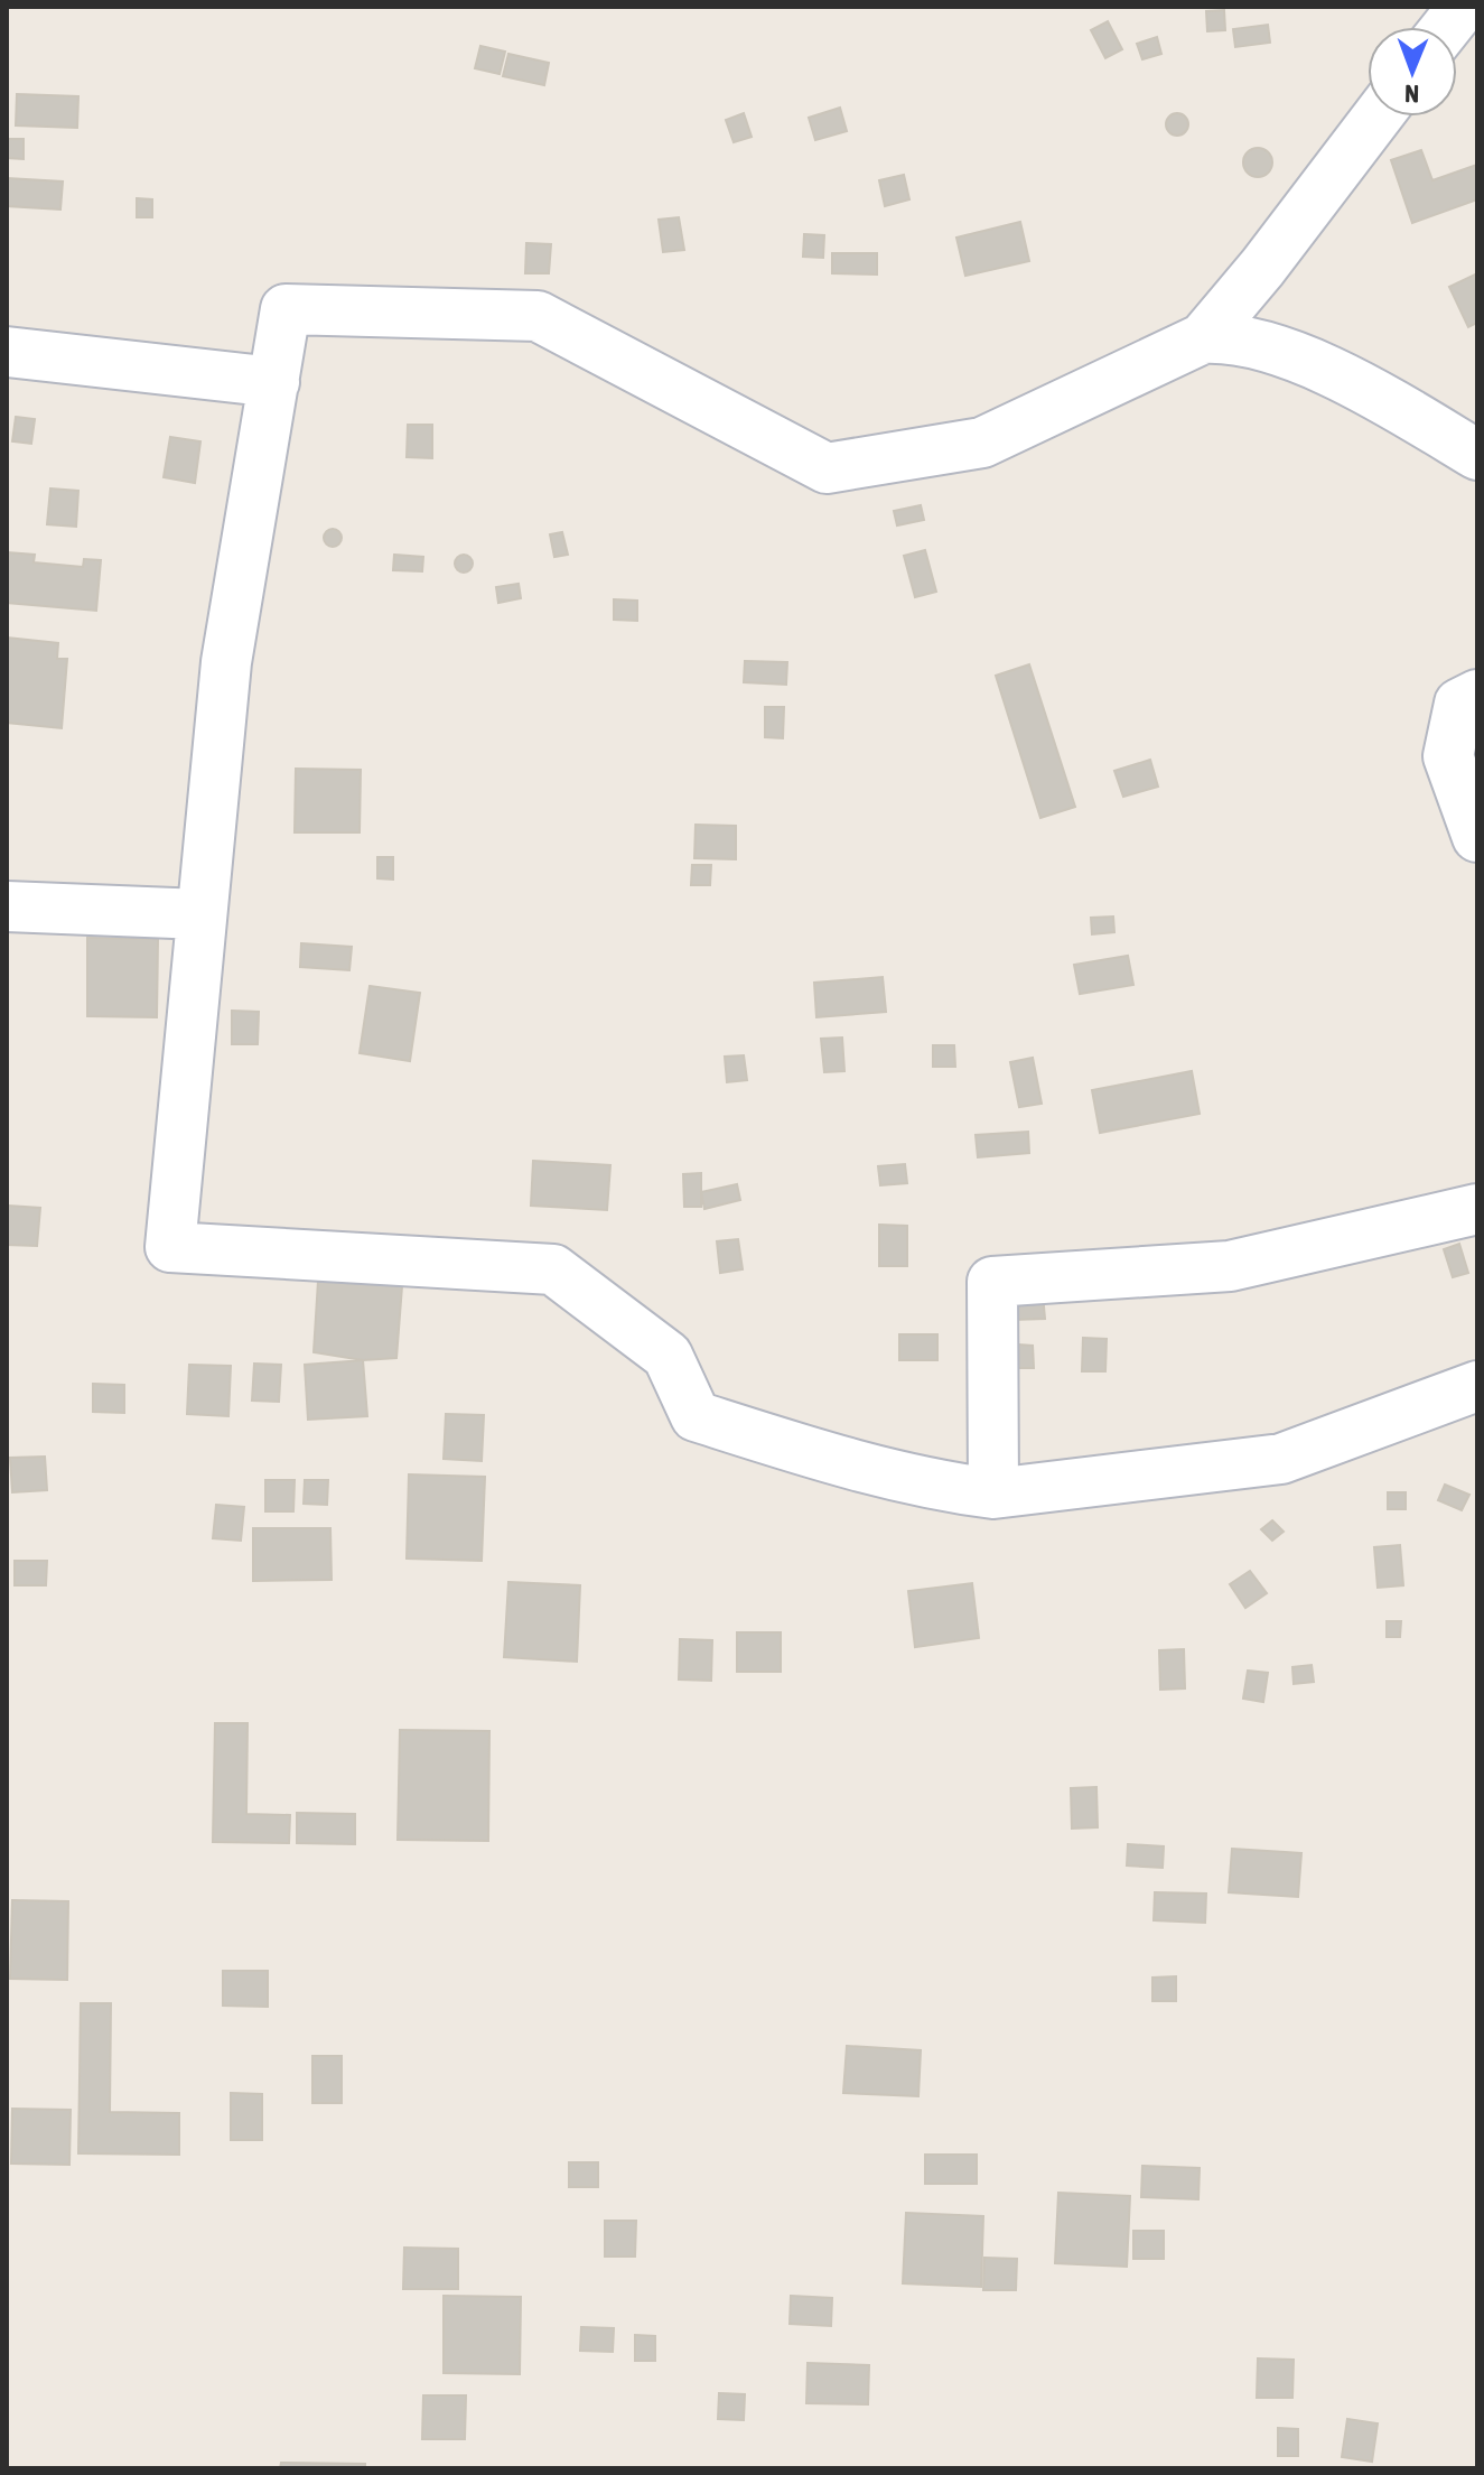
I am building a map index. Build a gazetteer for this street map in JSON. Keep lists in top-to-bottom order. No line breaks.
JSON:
{"north":"bottom"}
